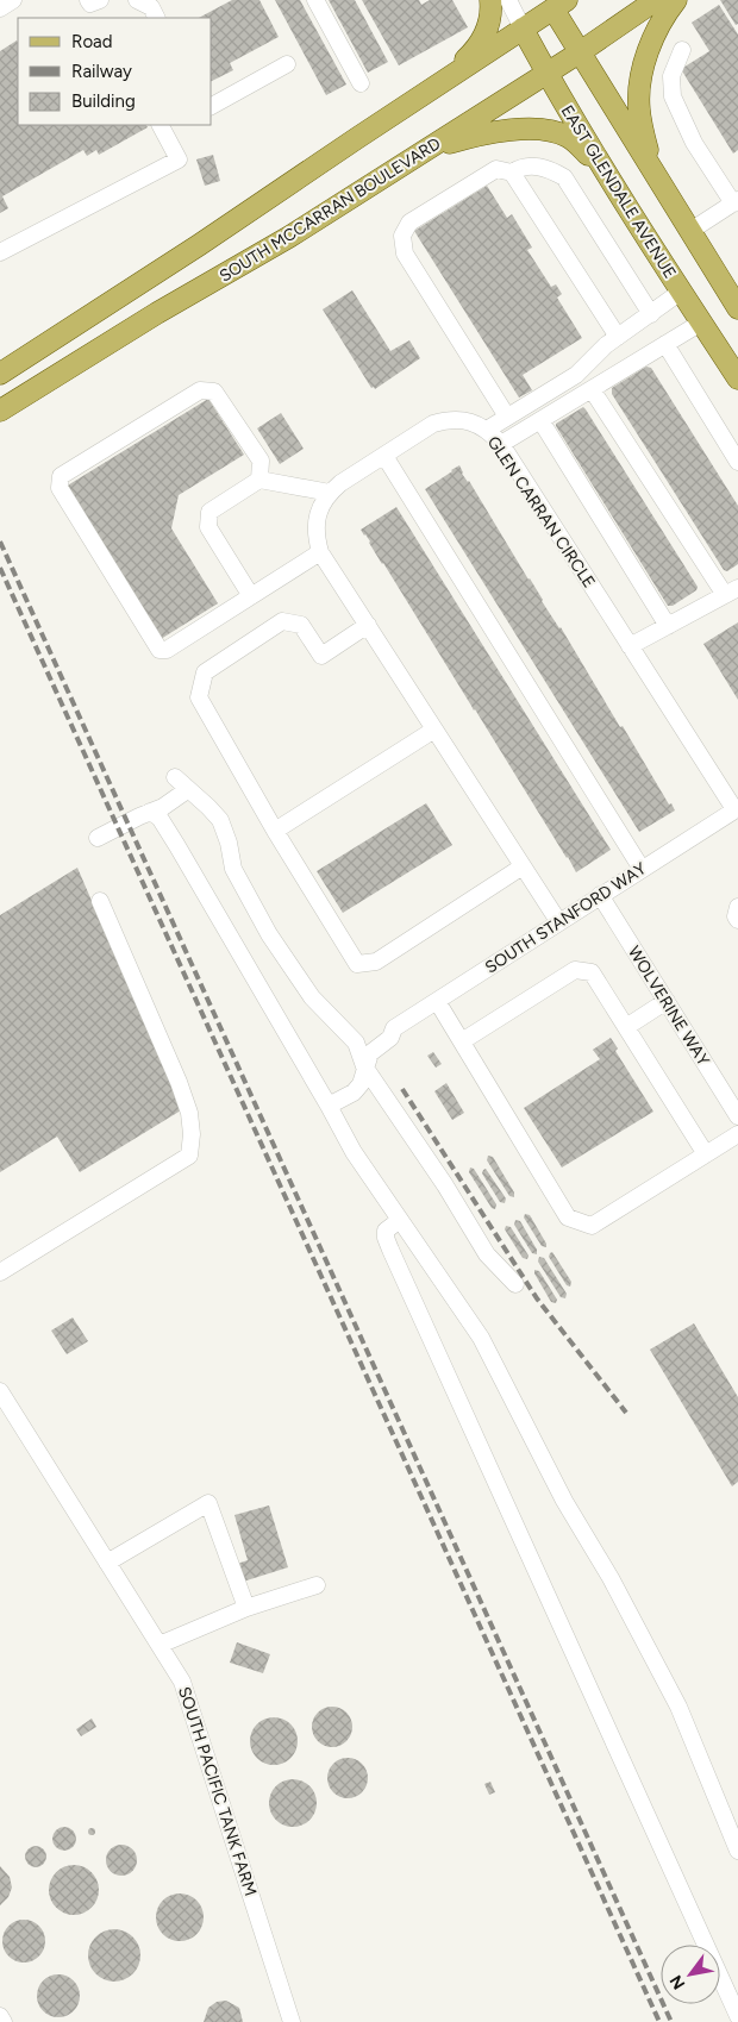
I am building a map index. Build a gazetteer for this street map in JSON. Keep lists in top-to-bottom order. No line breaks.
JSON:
{"streets":{"main road":["EAST GLENDALE AVENUE","SOUTH MCCARRAN BOULEVARD"],"street":["GLEN CARRAN CIRCLE","SOUTH STANFORD WAY","WOLVERINE WAY","SOUTH PACIFIC TANK FARM"]},"crossings":[["EAST GLENDALE AVENUE","SOUTH MCCARRAN BOULEVARD"],["GLEN CARRAN CIRCLE","SOUTH STANFORD WAY"],["SOUTH STANFORD WAY","WOLVERINE WAY"]],"legend":["Road","Railway","Building"],"north":"bottom left"}
